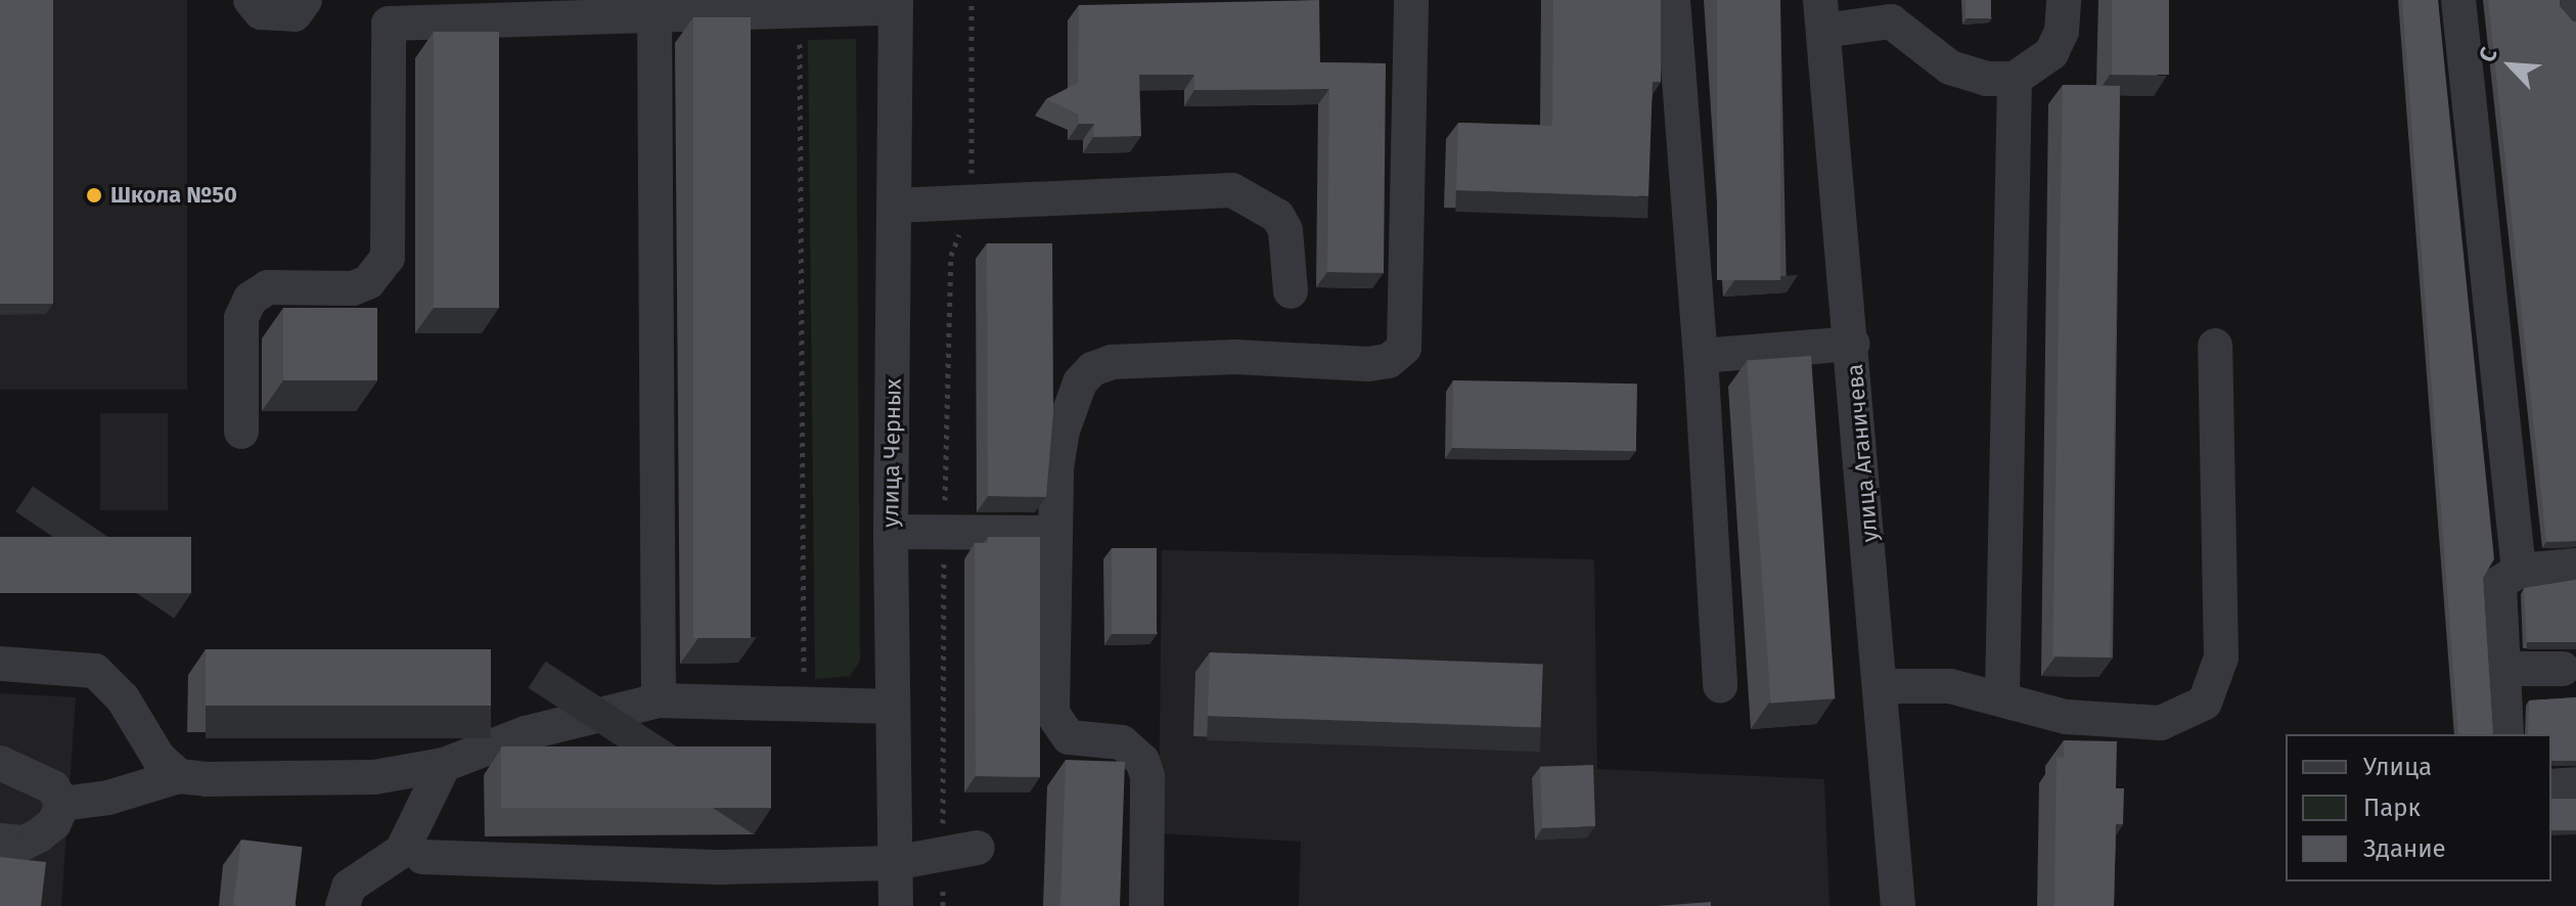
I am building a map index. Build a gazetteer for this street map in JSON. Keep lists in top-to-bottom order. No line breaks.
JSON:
{"streets":{"street":["улица Черных","улица Аганичева"]},"places":["Школа №50"],"legend":["Улица","Парк","Здание"],"north":"top left"}
